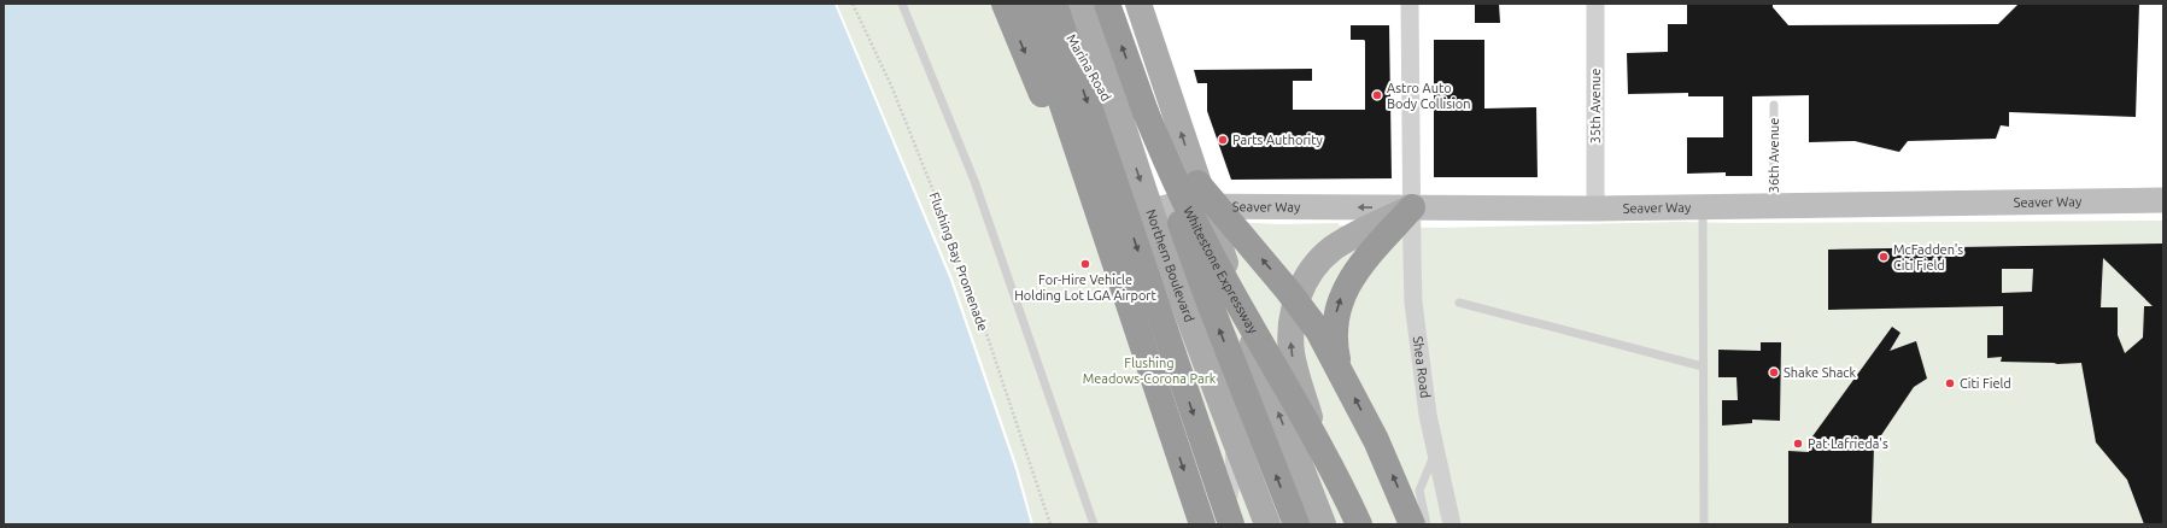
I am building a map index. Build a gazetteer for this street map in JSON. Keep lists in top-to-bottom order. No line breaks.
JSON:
{"streets":{"highway":["Whitestone Expressway"],"main road":["Seaver Way","Northern Boulevard"],"street":["Marina Road","35th Avenue","Shea Road"],"lane":["36th Avenue"],"path":["Flushing Bay Promenade"]},"crossings":[["Marina Road","Northern Boulevard"],["35th Avenue","Seaver Way"],["36th Avenue","Seaver Way"],["Seaver Way","Northern Boulevard"],["Seaver Way","Shea Road"]],"parks":["Flushing Meadows-Corona Park"],"places":["Astro Auto Body Collision","Parts Authority","McFadden's Citi Field","For-Hire Vehicle Holding Lot LGA Airport","Shake Shack","Citi Field","Pat Lafrieda's"]}
